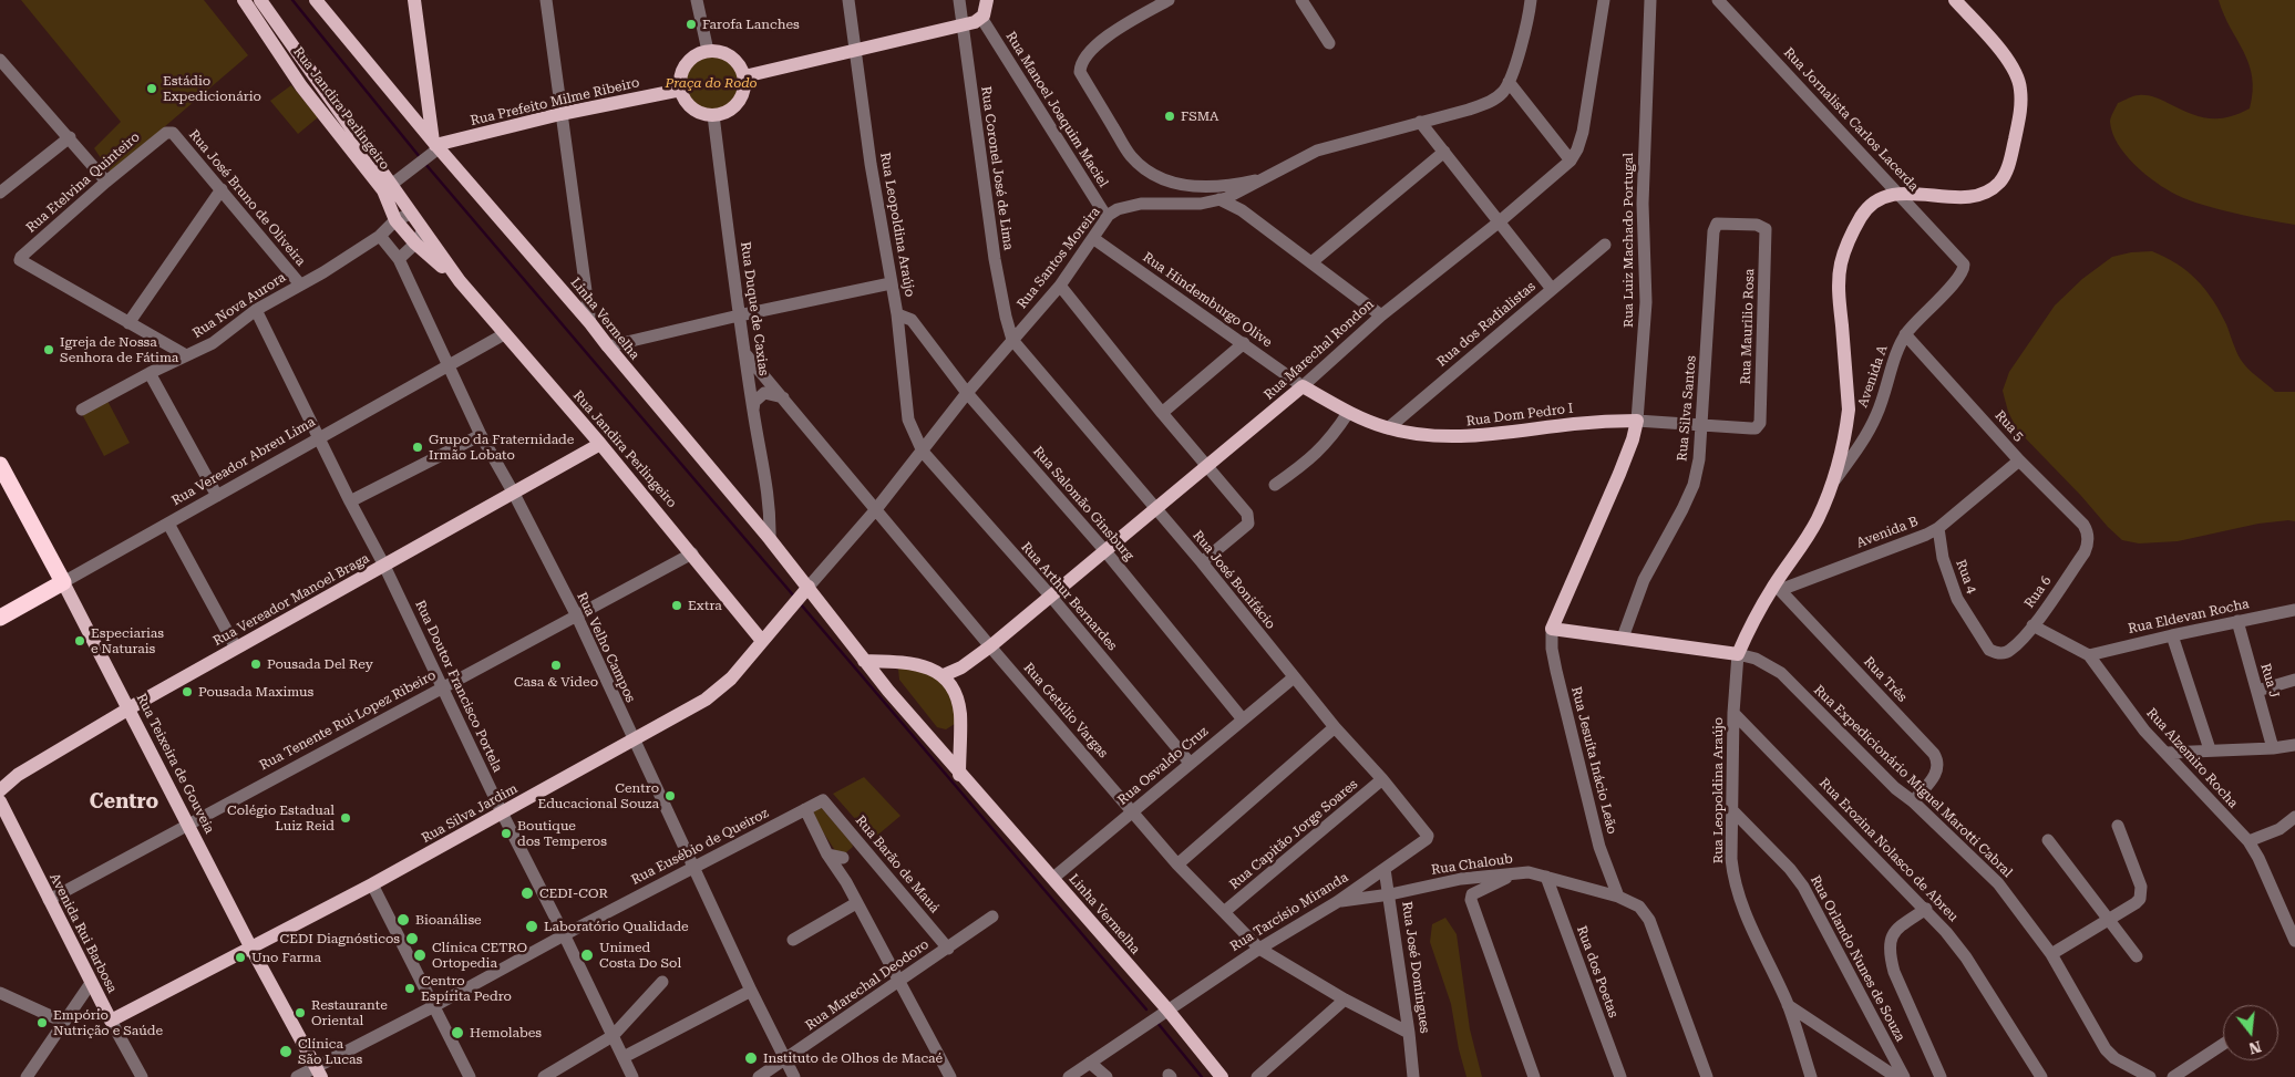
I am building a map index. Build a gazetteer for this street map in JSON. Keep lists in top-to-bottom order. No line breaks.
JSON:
{"streets":{"highway":["Rua Vereador Abreu Lima","Rua Teixeira de Gouveia"],"main road":["Rua Prefeito Milme Ribeiro","Rua Jandira Perlingeiro","Rua Luiz Machado Portugal","Linha Vermelha","Rua Marechal Rondon","Rua Dom Pedro I","Rua Vereador Manoel Braga","Rua Silva Jardim","Avenida Rui Barbosa"],"street":["Rua Manoel Joaquim Maciel","Rua Jornalista Carlos Lacerda","Rua Coronel José de Lima","Rua Etelvina Quinteiro","Rua José Bruno de Oliveira","Rua Leopoldina Araújo","Rua Santos Moreira","Rua Hindemburgo Olive","Rua Nova Aurora","Rua Duque de Caxias","Rua dos Radialistas","Rua Maurilio Rosa","Avenida A","Rua Silva Santos","Rua 5","Rua Salomão Ginsburg","Avenida B","Rua 4","Rua José Bonifácio","Rua 6","Rua Arthur Bernardes","Rua Eldevan Rocha","Rua Velho Campos","Rua Três","Rua J","Rua Doutor Francisco Portela","Rua Getúlio Vargas","Rua Tenente Rui Lopez Ribeiro","Rua Alzemiro Rocha","Rua Jesuíta Inácio Leão","Rua Osvaldo Cruz","Rua Expedicionário Miguel Marotti Cabral","Rua Capitão Jorge Soares","Rua Eusébio de Queiroz","Rua Erozina Nolasco de Abreu","Rua Barão de Mauá","Rua Chaloub","Rua Tarcísio Miranda","Rua Orlando Nunes de Souza","Rua José Domingues","Rua dos Poetas","Rua Marechal Deodoro"]},"crossings":[["Rua Prefeito Milme Ribeiro","Rua Duque de Caxias"],["Rua Prefeito Milme Ribeiro","Linha Vermelha"],["Rua Jandira Perlingeiro","Rua Nova Aurora"],["Rua Jandira Perlingeiro","Rua Vereador Abreu Lima"],["Rua Jandira Perlingeiro","Rua Vereador Manoel Braga"],["Rua Jandira Perlingeiro","Rua Tenente Rui Lopez Ribeiro"],["Rua Jandira Perlingeiro","Rua Silva Jardim"],["Rua Manoel Joaquim Maciel","Rua Santos Moreira"],["Rua Jornalista Carlos Lacerda","Avenida A"],["Rua Coronel José de Lima","Rua Santos Moreira"],["Rua Coronel José de Lima","Rua José Bonifácio"],["Rua Etelvina Quinteiro","Rua José Bruno de Oliveira"],["Rua José Bruno de Oliveira","Rua Nova Aurora"],["Rua Leopoldina Araújo","Rua Santos Moreira"],["Rua Leopoldina Araújo","Rua Salomão Ginsburg"],["Rua Leopoldina Araújo","Rua Arthur Bernardes"],["Rua Leopoldina Araújo","Rua Expedicionário Miguel Marotti Cabral"],["Rua Leopoldina Araújo","Rua Erozina Nolasco de Abreu"],["Rua Leopoldina Araújo","Rua Orlando Nunes de Souza"],["Rua Luiz Machado Portugal","Rua Dom Pedro I"],["Rua Luiz Machado Portugal","Rua Jesuíta Inácio Leão"],["Rua Santos Moreira","Rua Hindemburgo Olive"],["Rua Santos Moreira","Linha Vermelha"],["Rua Santos Moreira","Rua Salomão Ginsburg"],["Rua Santos Moreira","Rua José Bonifácio"],["Rua Santos Moreira","Rua Arthur Bernardes"],["Rua Santos Moreira","Rua Getúlio Vargas"],["Rua Santos Moreira","Rua Silva Jardim"],["Rua Hindemburgo Olive","Rua Marechal Rondon"],["Rua Hindemburgo Olive","Rua Dom Pedro I"],["Rua Nova Aurora","Rua Velho Campos"],["Rua Nova Aurora","Rua Doutor Francisco Portela"],["Rua Duque de Caxias","Linha Vermelha"],["Rua Duque de Caxias","Rua Getúlio Vargas"],["Linha Vermelha","Rua Osvaldo Cruz"],["Linha Vermelha","Rua Silva Jardim"],["Linha Vermelha","Rua Tarcísio Miranda"],["Rua dos Radialistas","Rua Dom Pedro I"],["Rua Maurilio Rosa","Rua Silva Santos"],["Rua Maurilio Rosa","Rua Dom Pedro I"],["Rua Marechal Rondon","Rua Dom Pedro I"],["Rua Marechal Rondon","Rua Salomão Ginsburg"],["Rua Marechal Rondon","Rua José Bonifácio"],["Rua Marechal Rondon","Rua Arthur Bernardes"],["Rua Marechal Rondon","Rua Getúlio Vargas"],["Avenida A","Rua 5"],["Rua Silva Santos","Rua Dom Pedro I"],["Rua 5","Avenida B"],["Rua 5","Rua 6"],["Rua Vereador Abreu Lima","Rua Velho Campos"],["Rua Vereador Abreu Lima","Rua Doutor Francisco Portela"],["Rua Vereador Abreu Lima","Rua Teixeira de Gouveia"],["Rua Salomão Ginsburg","Rua Osvaldo Cruz"],["Avenida B","Rua 4"],["Avenida B","Rua Três"],["Rua 4","Rua 6"],["Rua José Bonifácio","Rua Osvaldo Cruz"],["Rua José Bonifácio","Rua Capitão Jorge Soares"],["Rua José Bonifácio","Rua Tarcísio Miranda"],["Rua 6","Rua Alzemiro Rocha"],["Rua Arthur Bernardes","Rua Osvaldo Cruz"],["Rua Vereador Manoel Braga","Rua Velho Campos"],["Rua Vereador Manoel Braga","Rua Doutor Francisco Portela"],["Rua Vereador Manoel Braga","Rua Teixeira de Gouveia"],["Rua Eldevan Rocha","Rua J"],["Rua Eldevan Rocha","Rua Alzemiro Rocha"],["Rua Velho Campos","Rua Tenente Rui Lopez Ribeiro"],["Rua Velho Campos","Rua Silva Jardim"],["Rua Velho Campos","Rua Eusébio de Queiroz"],["Rua Velho Campos","Rua Marechal Deodoro"],["Rua Três","Rua Expedicionário Miguel Marotti Cabral"],["Rua Doutor Francisco Portela","Rua Tenente Rui Lopez Ribeiro"],["Rua Doutor Francisco Portela","Rua Silva Jardim"],["Rua Doutor Francisco Portela","Rua Eusébio de Queiroz"],["Rua Getúlio Vargas","Rua Osvaldo Cruz"],["Rua Getúlio Vargas","Rua Capitão Jorge Soares"],["Rua Getúlio Vargas","Rua Tarcísio Miranda"],["Rua Getúlio Vargas","Rua José Domingues"],["Rua Tenente Rui Lopez Ribeiro","Rua Teixeira de Gouveia"],["Rua Tenente Rui Lopez Ribeiro","Avenida Rui Barbosa"],["Rua Jesuíta Inácio Leão","Rua Chaloub"],["Rua Teixeira de Gouveia","Rua Silva Jardim"],["Rua Teixeira de Gouveia","Rua Eusébio de Queiroz"],["Rua Silva Jardim","Avenida Rui Barbosa"],["Rua Eusébio de Queiroz","Rua Barão de Mauá"],["Rua Barão de Mauá","Rua Marechal Deodoro"],["Rua Chaloub","Rua Tarcísio Miranda"],["Rua Chaloub","Rua José Domingues"],["Rua Chaloub","Rua dos Poetas"],["Rua Tarcísio Miranda","Rua José Domingues"]],"districts":["Centro"],"parks":["Praça do Rodo"],"places":["Farofa Lanches","Estádio Expedicionário","FSMA","Igreja de Nossa Senhora de Fátima","Grupo da Fraternidade Irmão Lobato","Extra","Especiarias e Naturais","Pousada Del Rey","Casa & Video","Pousada Maximus","Centro Educacional Souza","Colégio Estadual Luiz Reid","Boutique dos Temperos","CEDI-COR","Bioanálise","Laboratório Qualidade","CEDI Diagnósticos","Clínica CETRO Ortopedia","Unimed Costa Do Sol","Uno Farma","Centro Espírita Pedro","Restaurante Oriental","Empório Nutrição e Saúde","Hemolabes","Clínica São Lucas","Instituto de Olhos de Macaé"],"north":"bottom"}
